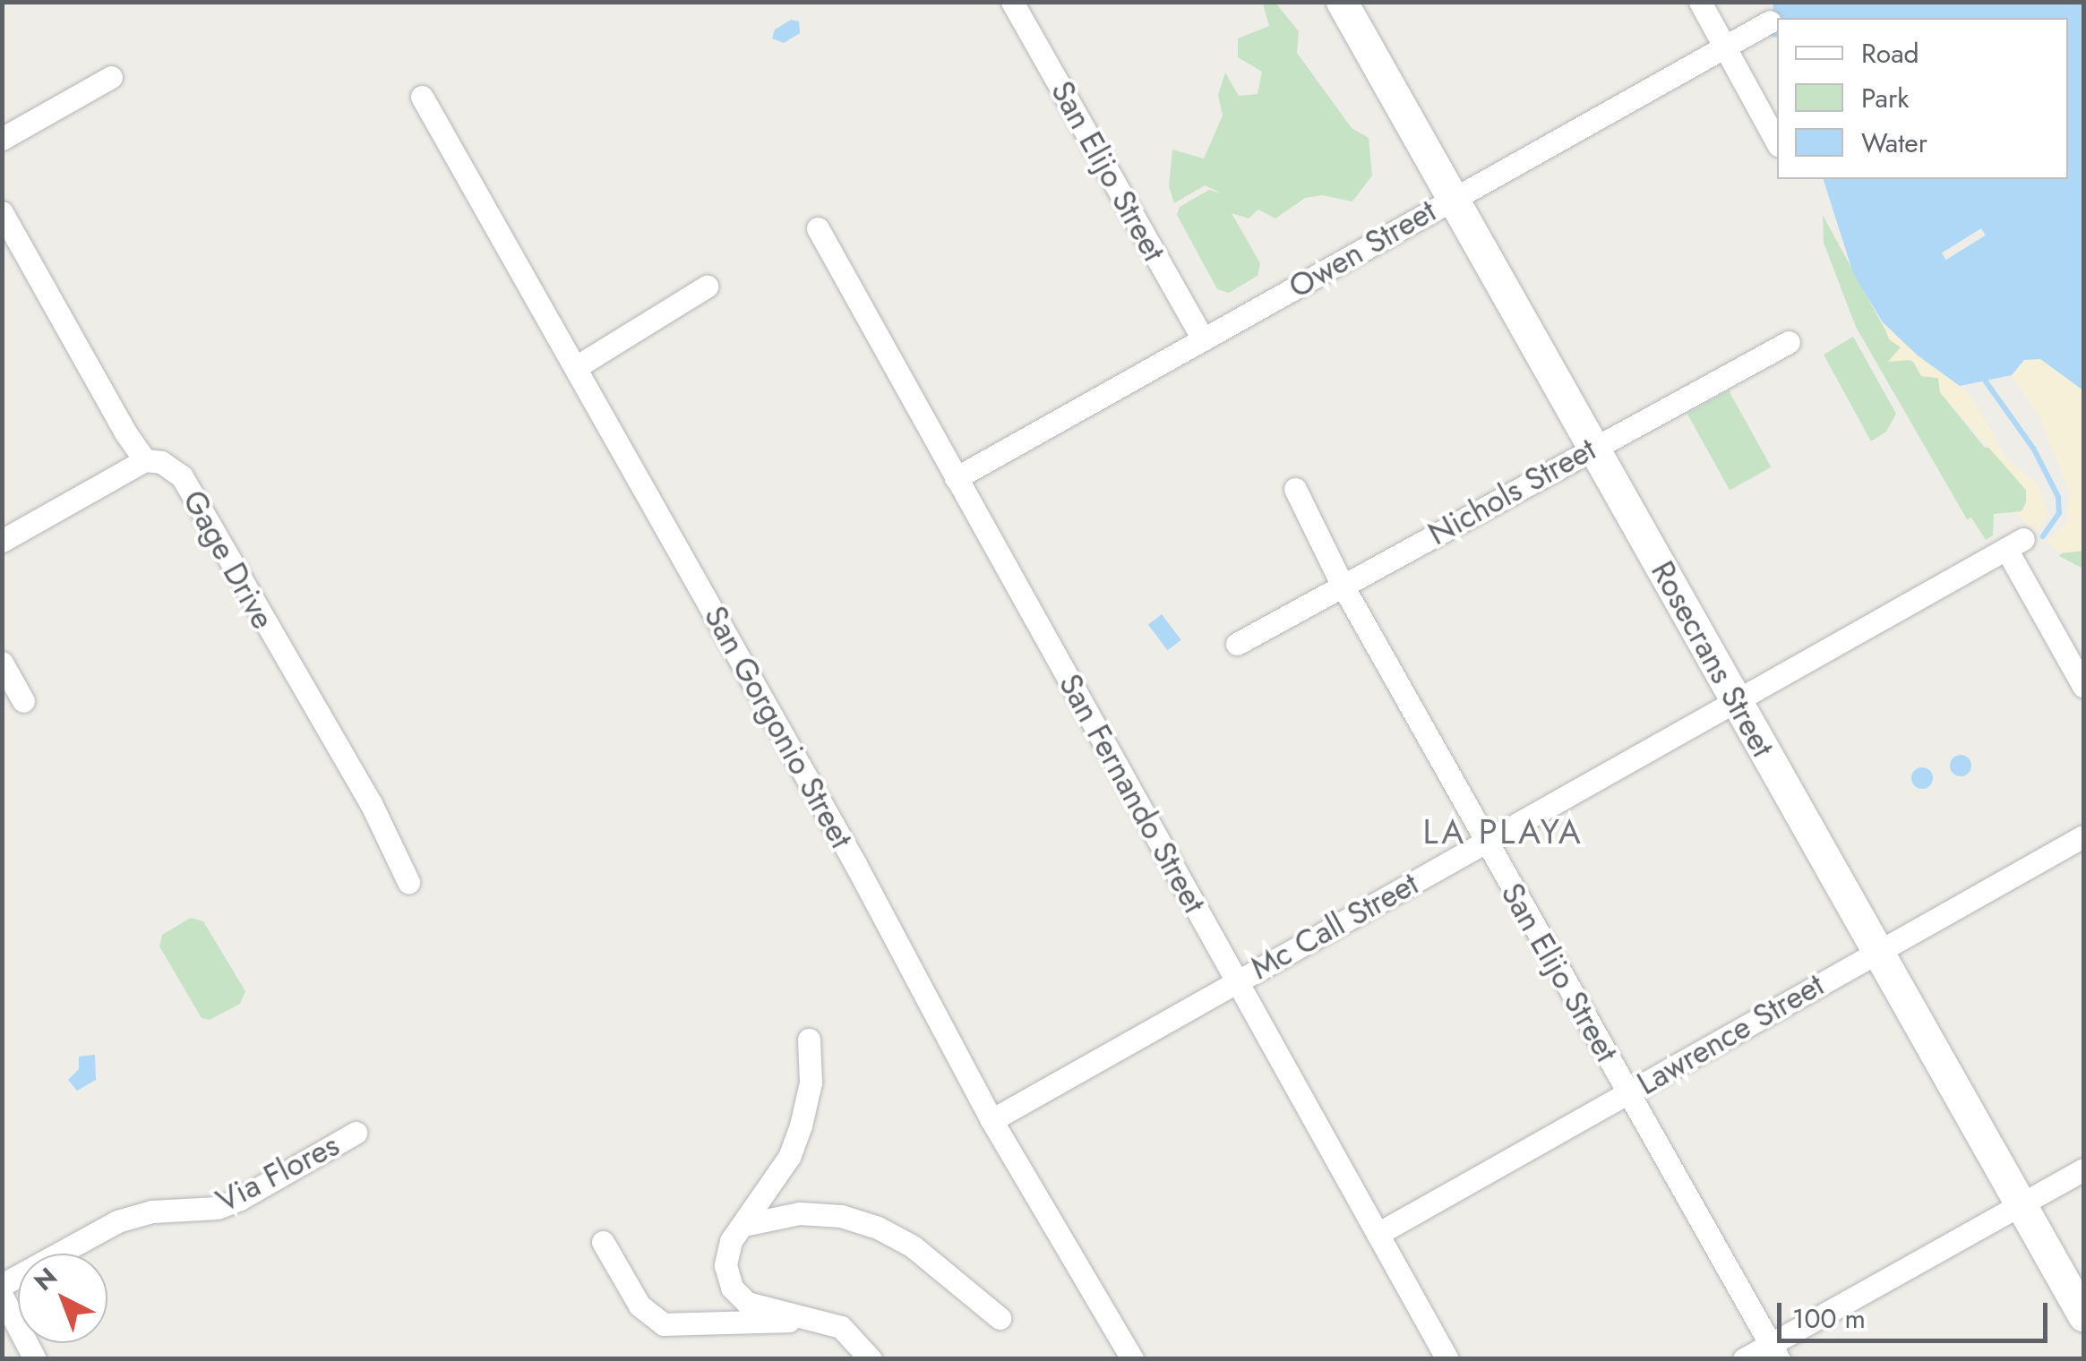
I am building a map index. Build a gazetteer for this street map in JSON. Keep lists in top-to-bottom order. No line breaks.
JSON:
{"streets":{"street":["San Elijo Street","Owen Street","Nichols Street","Gage Drive","Rosecrans Street","San Gorgonio Street","San Fernando Street","Mc Call Street","Lawrence Street","Via Flores"]},"crossings":[["San Elijo Street","Owen Street"],["San Elijo Street","Nichols Street"],["San Elijo Street","Mc Call Street"],["San Elijo Street","Lawrence Street"],["Owen Street","Rosecrans Street"],["Owen Street","San Fernando Street"],["Nichols Street","Rosecrans Street"],["Rosecrans Street","Mc Call Street"],["Rosecrans Street","Lawrence Street"],["San Gorgonio Street","Mc Call Street"],["San Fernando Street","Mc Call Street"],["San Fernando Street","Lawrence Street"]],"districts":["LA PLAYA"],"legend":["Road","Park","Water"],"scale_bar":"100 m","north":"top left"}
